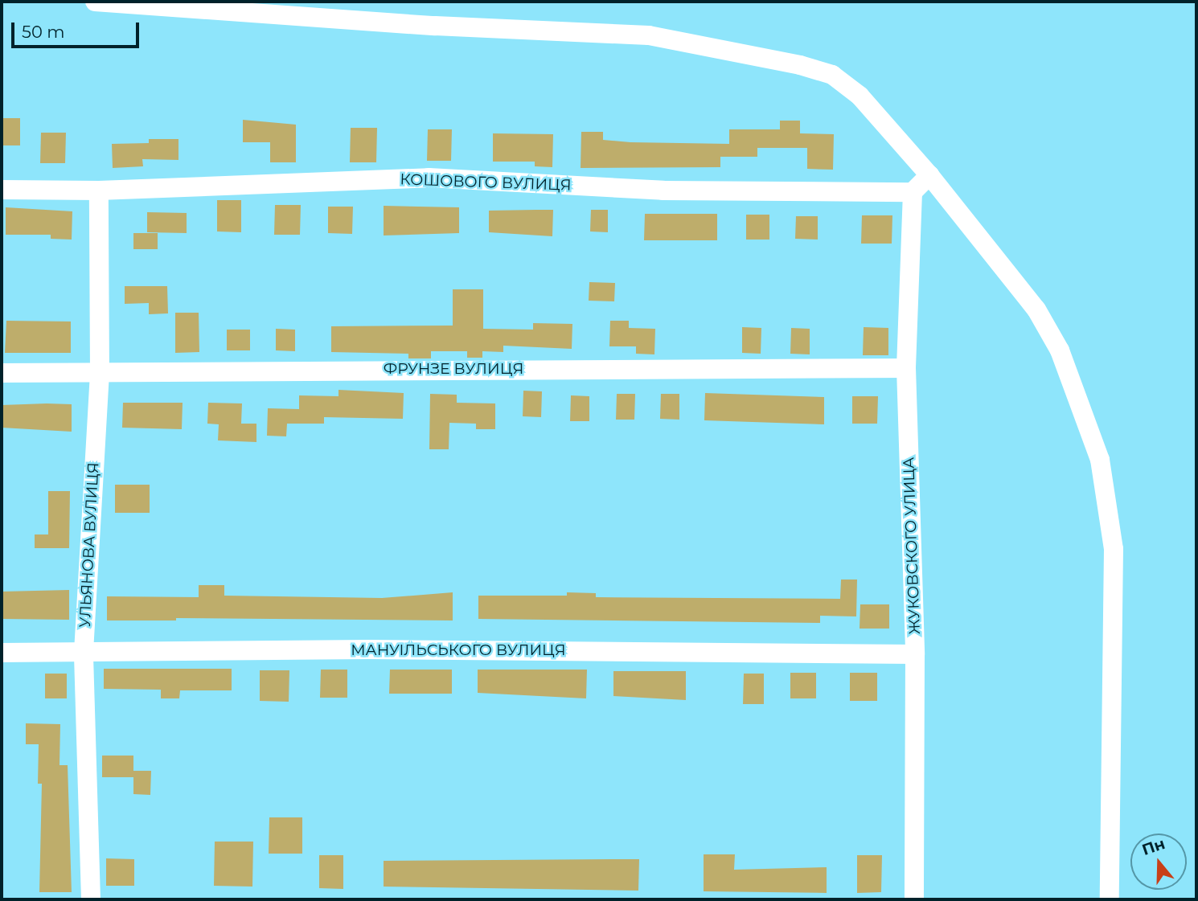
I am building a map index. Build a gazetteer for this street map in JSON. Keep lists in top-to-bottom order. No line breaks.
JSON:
{"streets":{"street":["КОШОВОГО ВУЛИЦЯ","ФРУНЗЕ ВУЛИЦЯ","УЛЬЯНОВА ВУЛИЦЯ","ЖУКОВСКОГО УЛИЦА","МАНУІЛЬСЬКОГО ВУЛИЦЯ"]},"crossings":[["КОШОВОГО ВУЛИЦЯ","УЛЬЯНОВА ВУЛИЦЯ"],["КОШОВОГО ВУЛИЦЯ","ЖУКОВСКОГО УЛИЦА"],["ФРУНЗЕ ВУЛИЦЯ","УЛЬЯНОВА ВУЛИЦЯ"],["ФРУНЗЕ ВУЛИЦЯ","ЖУКОВСКОГО УЛИЦА"],["УЛЬЯНОВА ВУЛИЦЯ","МАНУІЛЬСЬКОГО ВУЛИЦЯ"],["ЖУКОВСКОГО УЛИЦА","МАНУІЛЬСЬКОГО ВУЛИЦЯ"]],"scale_bar":"50 m","north":"top"}
